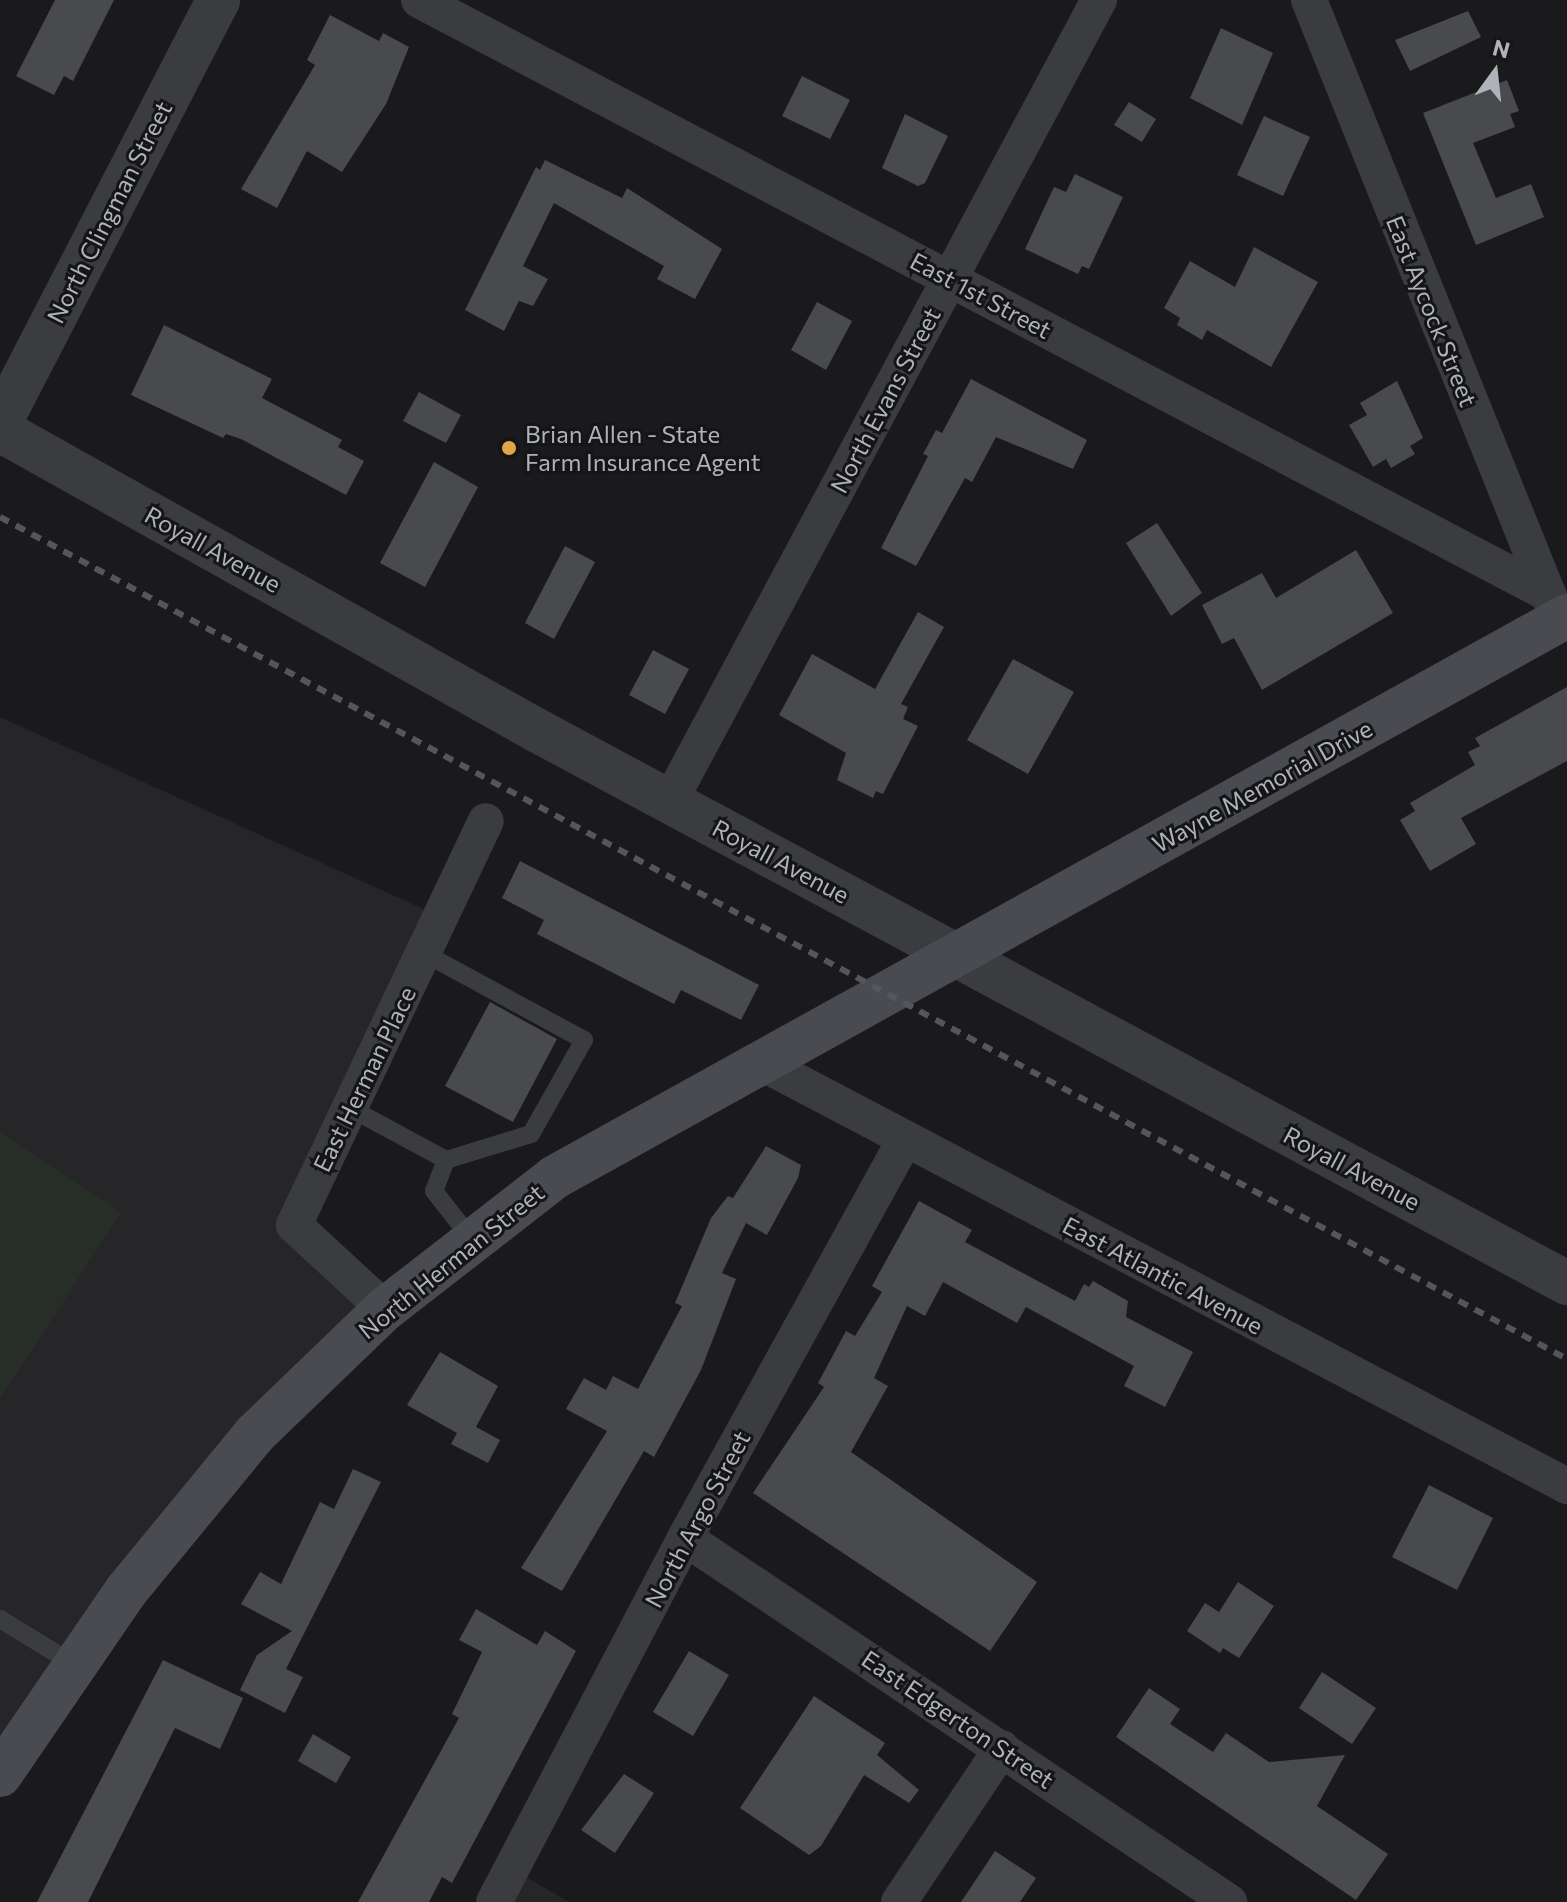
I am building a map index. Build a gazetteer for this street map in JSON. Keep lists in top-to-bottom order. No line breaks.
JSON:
{"streets":{"main road":["Wayne Memorial Drive","North Herman Street"],"street":["North Clingman Street","East 1st Street","East Aycock Street","North Evans Street","Royall Avenue","East Herman Place","East Atlantic Avenue","North Argo Street","East Edgerton Street"]},"crossings":[["East 1st Street","East Aycock Street"],["East 1st Street","North Evans Street"],["East 1st Street","Wayne Memorial Drive"],["East Aycock Street","Wayne Memorial Drive"],["North Evans Street","Royall Avenue"],["Royall Avenue","Wayne Memorial Drive"],["Royall Avenue","North Herman Street"],["Wayne Memorial Drive","North Herman Street"],["East Herman Place","North Herman Street"],["North Herman Street","East Atlantic Avenue"],["East Atlantic Avenue","North Argo Street"],["North Argo Street","East Edgerton Street"]],"places":["Brian Allen - State Farm Insurance Agent"],"north":"top"}
